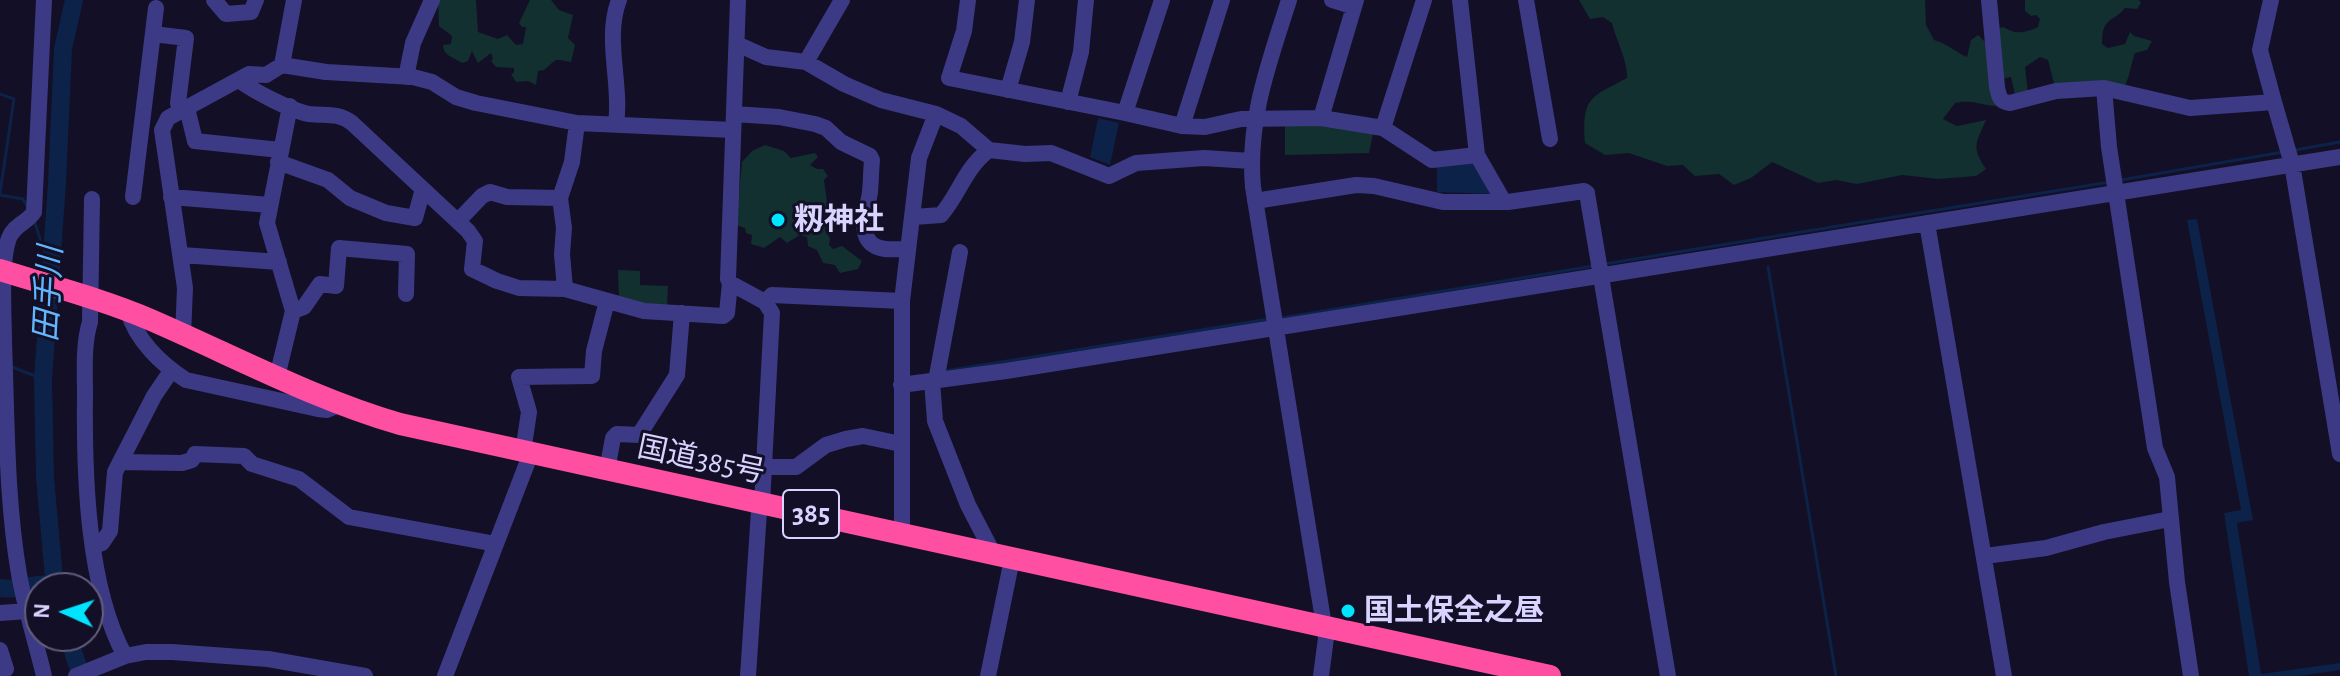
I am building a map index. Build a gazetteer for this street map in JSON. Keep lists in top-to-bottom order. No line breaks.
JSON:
{"streets":{"highway":["国道385号","385"]},"water":["田手川"],"places":["籾神社","国土保全之昼"],"north":"left"}
